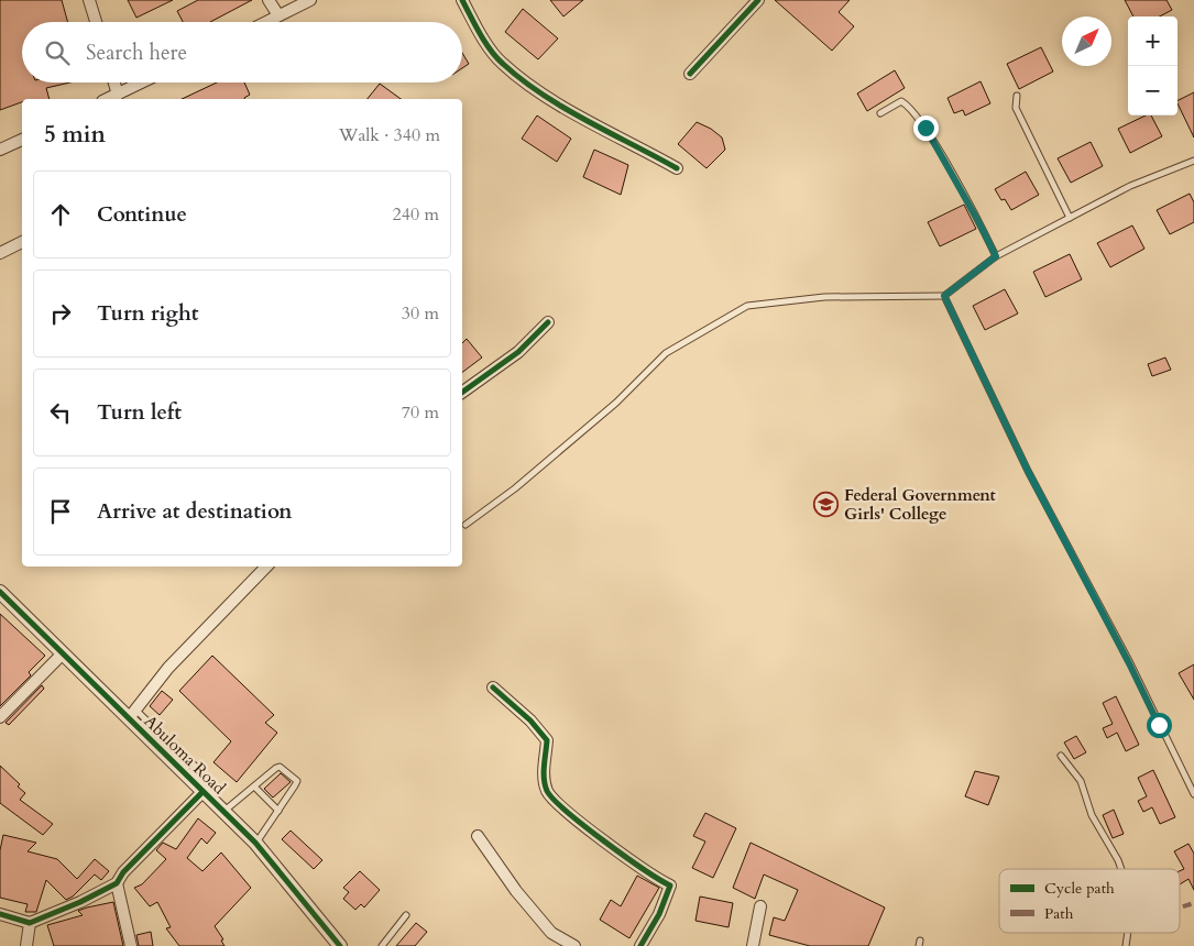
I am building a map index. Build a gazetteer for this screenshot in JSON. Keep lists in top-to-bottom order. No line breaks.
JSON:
{"streets":{"street":["Abuloma Road"]},"places":{"school or university":["Federal Government Girls' College"]},"legend":["Cycle path","Path"],"north":"top right","page":{"map_buttons":["+","−"],"search":"Search here","heading":["5 min","Walk · 340 m"],"list":[["Continue","240 m"],["Turn right","30 m"],["Turn left","70 m"],"Arrive at destination"]}}
